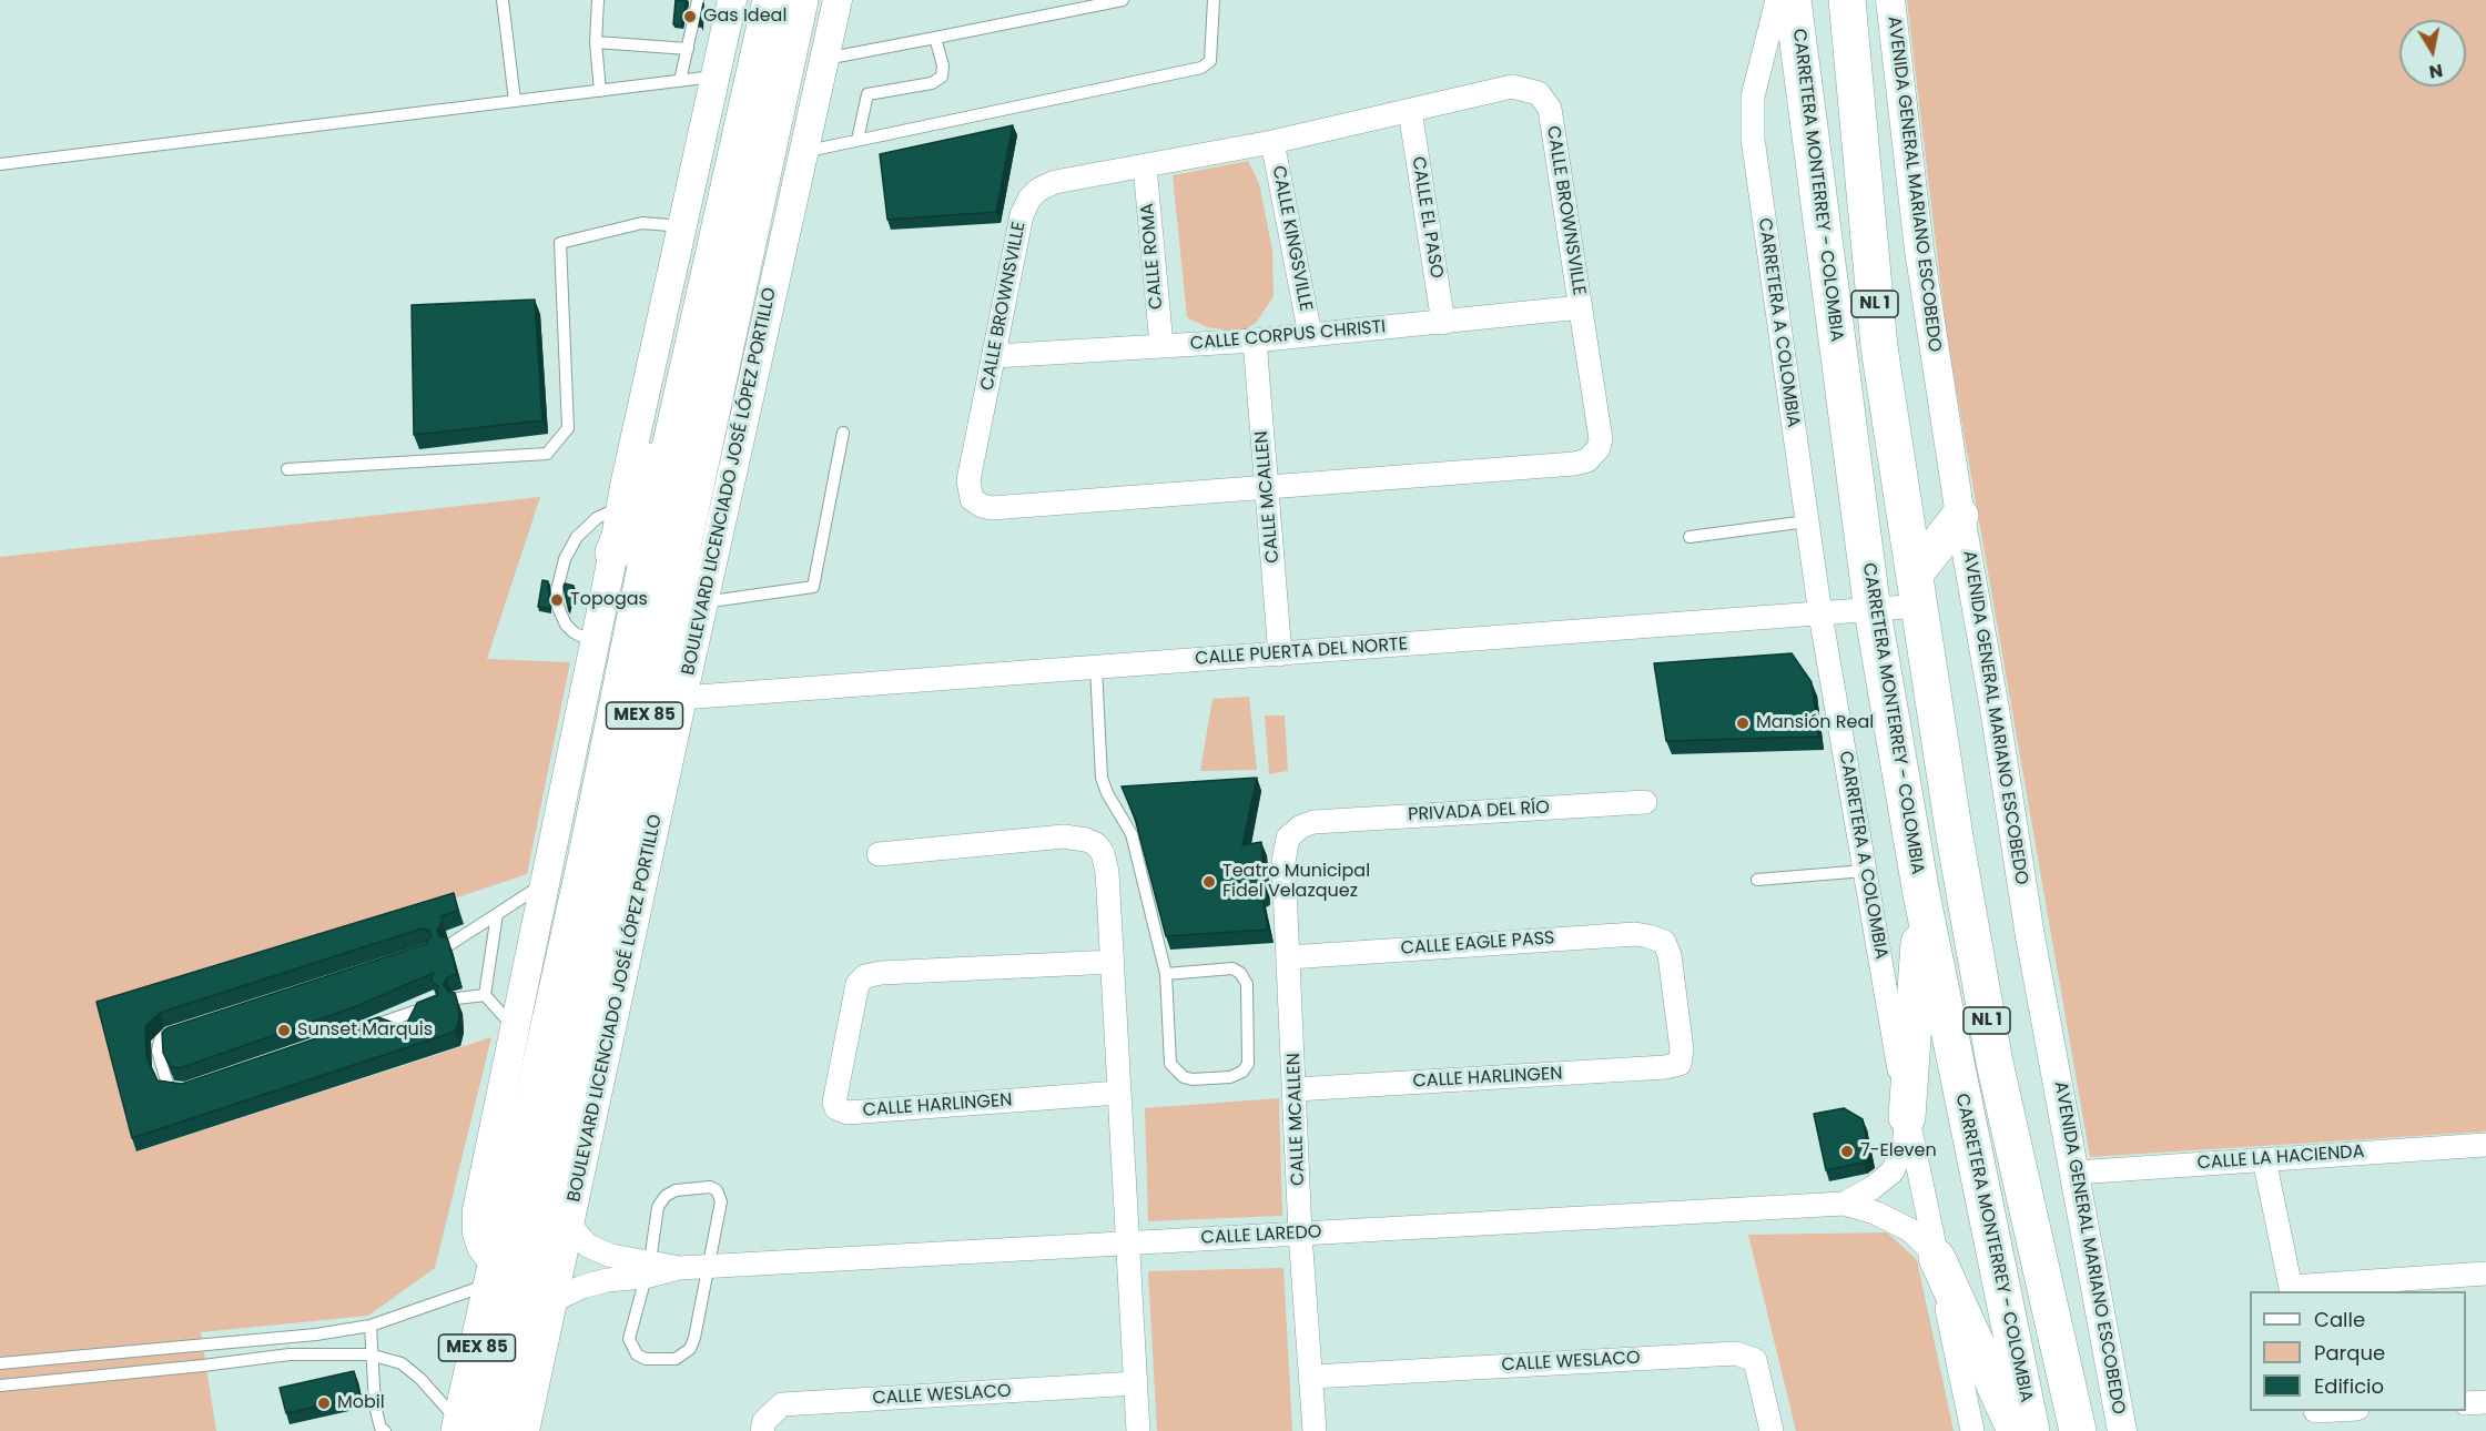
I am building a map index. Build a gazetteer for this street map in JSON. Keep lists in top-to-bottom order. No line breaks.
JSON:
{"streets":{"main road":["CARRETERA MONTERREY - COLOMBIA","NL 1","BOULEVARD LICENCIADO JOSÉ LÓPEZ PORTILLO","MEX 85"],"street":["AVENIDA GENERAL MARIANO ESCOBEDO","CALLE BROWNSVILLE","CALLE EL PASO","CALLE KINGSVILLE","CALLE ROMA","CARRETERA A COLOMBIA","CALLE CORPUS CHRISTI","CALLE MCALLEN","CALLE PUERTA DEL NORTE","PRIVADA DEL RÍO","CALLE EAGLE PASS","CALLE HARLINGEN","CALLE LA HACIENDA","CALLE LAREDO","CALLE WESLACO"]},"crossings":[["AVENIDA GENERAL MARIANO ESCOBEDO","CALLE LA HACIENDA"],["CARRETERA MONTERREY - COLOMBIA","CALLE PUERTA DEL NORTE"],["CALLE BROWNSVILLE","CALLE EL PASO"],["CALLE BROWNSVILLE","CALLE KINGSVILLE"],["CALLE BROWNSVILLE","CALLE ROMA"],["CALLE BROWNSVILLE","CALLE CORPUS CHRISTI"],["CALLE BROWNSVILLE","CALLE MCALLEN"],["CALLE EL PASO","CALLE CORPUS CHRISTI"],["CALLE KINGSVILLE","CALLE CORPUS CHRISTI"],["CALLE ROMA","CALLE CORPUS CHRISTI"],["NL 1","CALLE PUERTA DEL NORTE"],["CARRETERA A COLOMBIA","CALLE PUERTA DEL NORTE"],["CARRETERA A COLOMBIA","CALLE LAREDO"],["CALLE CORPUS CHRISTI","CALLE MCALLEN"],["BOULEVARD LICENCIADO JOSÉ LÓPEZ PORTILLO","CALLE PUERTA DEL NORTE"],["BOULEVARD LICENCIADO JOSÉ LÓPEZ PORTILLO","MEX 85"],["BOULEVARD LICENCIADO JOSÉ LÓPEZ PORTILLO","CALLE LAREDO"],["CALLE MCALLEN","CALLE PUERTA DEL NORTE"],["CALLE MCALLEN","PRIVADA DEL RÍO"],["CALLE MCALLEN","CALLE EAGLE PASS"],["CALLE MCALLEN","CALLE HARLINGEN"],["CALLE MCALLEN","CALLE LAREDO"],["CALLE MCALLEN","CALLE WESLACO"],["CALLE EAGLE PASS","CALLE HARLINGEN"]],"places":["Gas Ideal","Topogas","Mansión Real","Teatro Municipal Fidel Velazquez","Sunset Marquis","7-Eleven","Mobil"],"legend":["Calle","Parque","Edificio"],"north":"bottom"}
